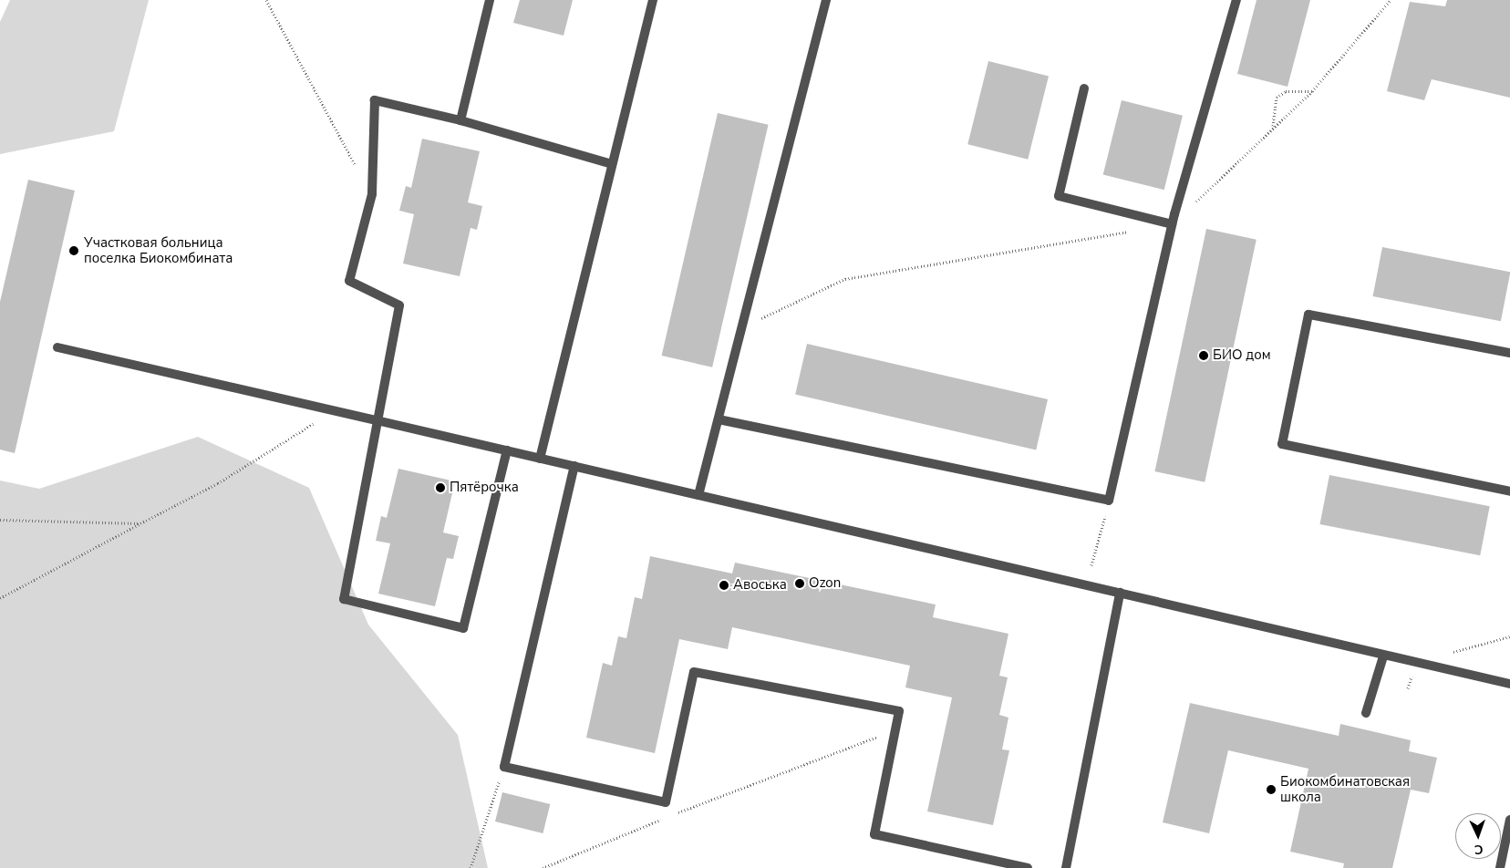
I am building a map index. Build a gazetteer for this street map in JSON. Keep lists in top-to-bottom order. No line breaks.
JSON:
{"places":["Участковая больница поселка Биокомбината","БИО дом","Пятёрочка","Ozon","Авоська","Биокомбинатовская школа"],"north":"bottom"}
